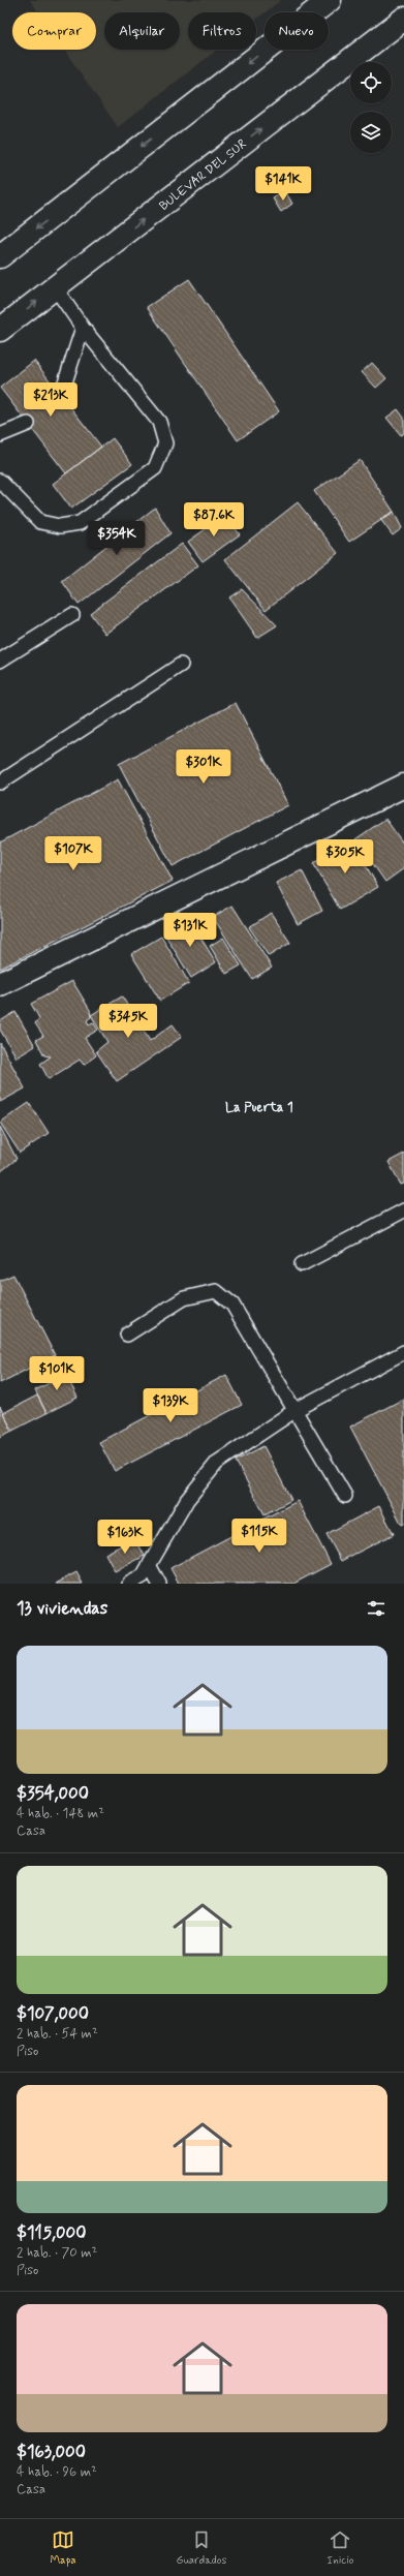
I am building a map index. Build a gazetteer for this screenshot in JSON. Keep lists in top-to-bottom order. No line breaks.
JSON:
{"streets":{"main road":["BULEVAR DEL SUR"]},"districts":["La Puerta 1"],"page":{"chip":["Comprar","Alquilar","Filtros","Nuevo"],"price":["$141K","$213K","$87.6K","$354K","$301K","$107K","$305K","$131K","$345K","$101K","$139K","$115K","$163K"],"heading":"13 viviendas","list":[{"name":"$354,000","note":"4 hab. · 148 m² · Casa"},{"name":"$107,000","note":"2 hab. · 54 m² · Piso"},{"name":"$115,000","note":"2 hab. · 70 m² · Piso"},{"name":"$163,000","note":"4 hab. · 96 m² · Casa"}],"tabs":["Mapa","Guardados","Inicio"]}}
